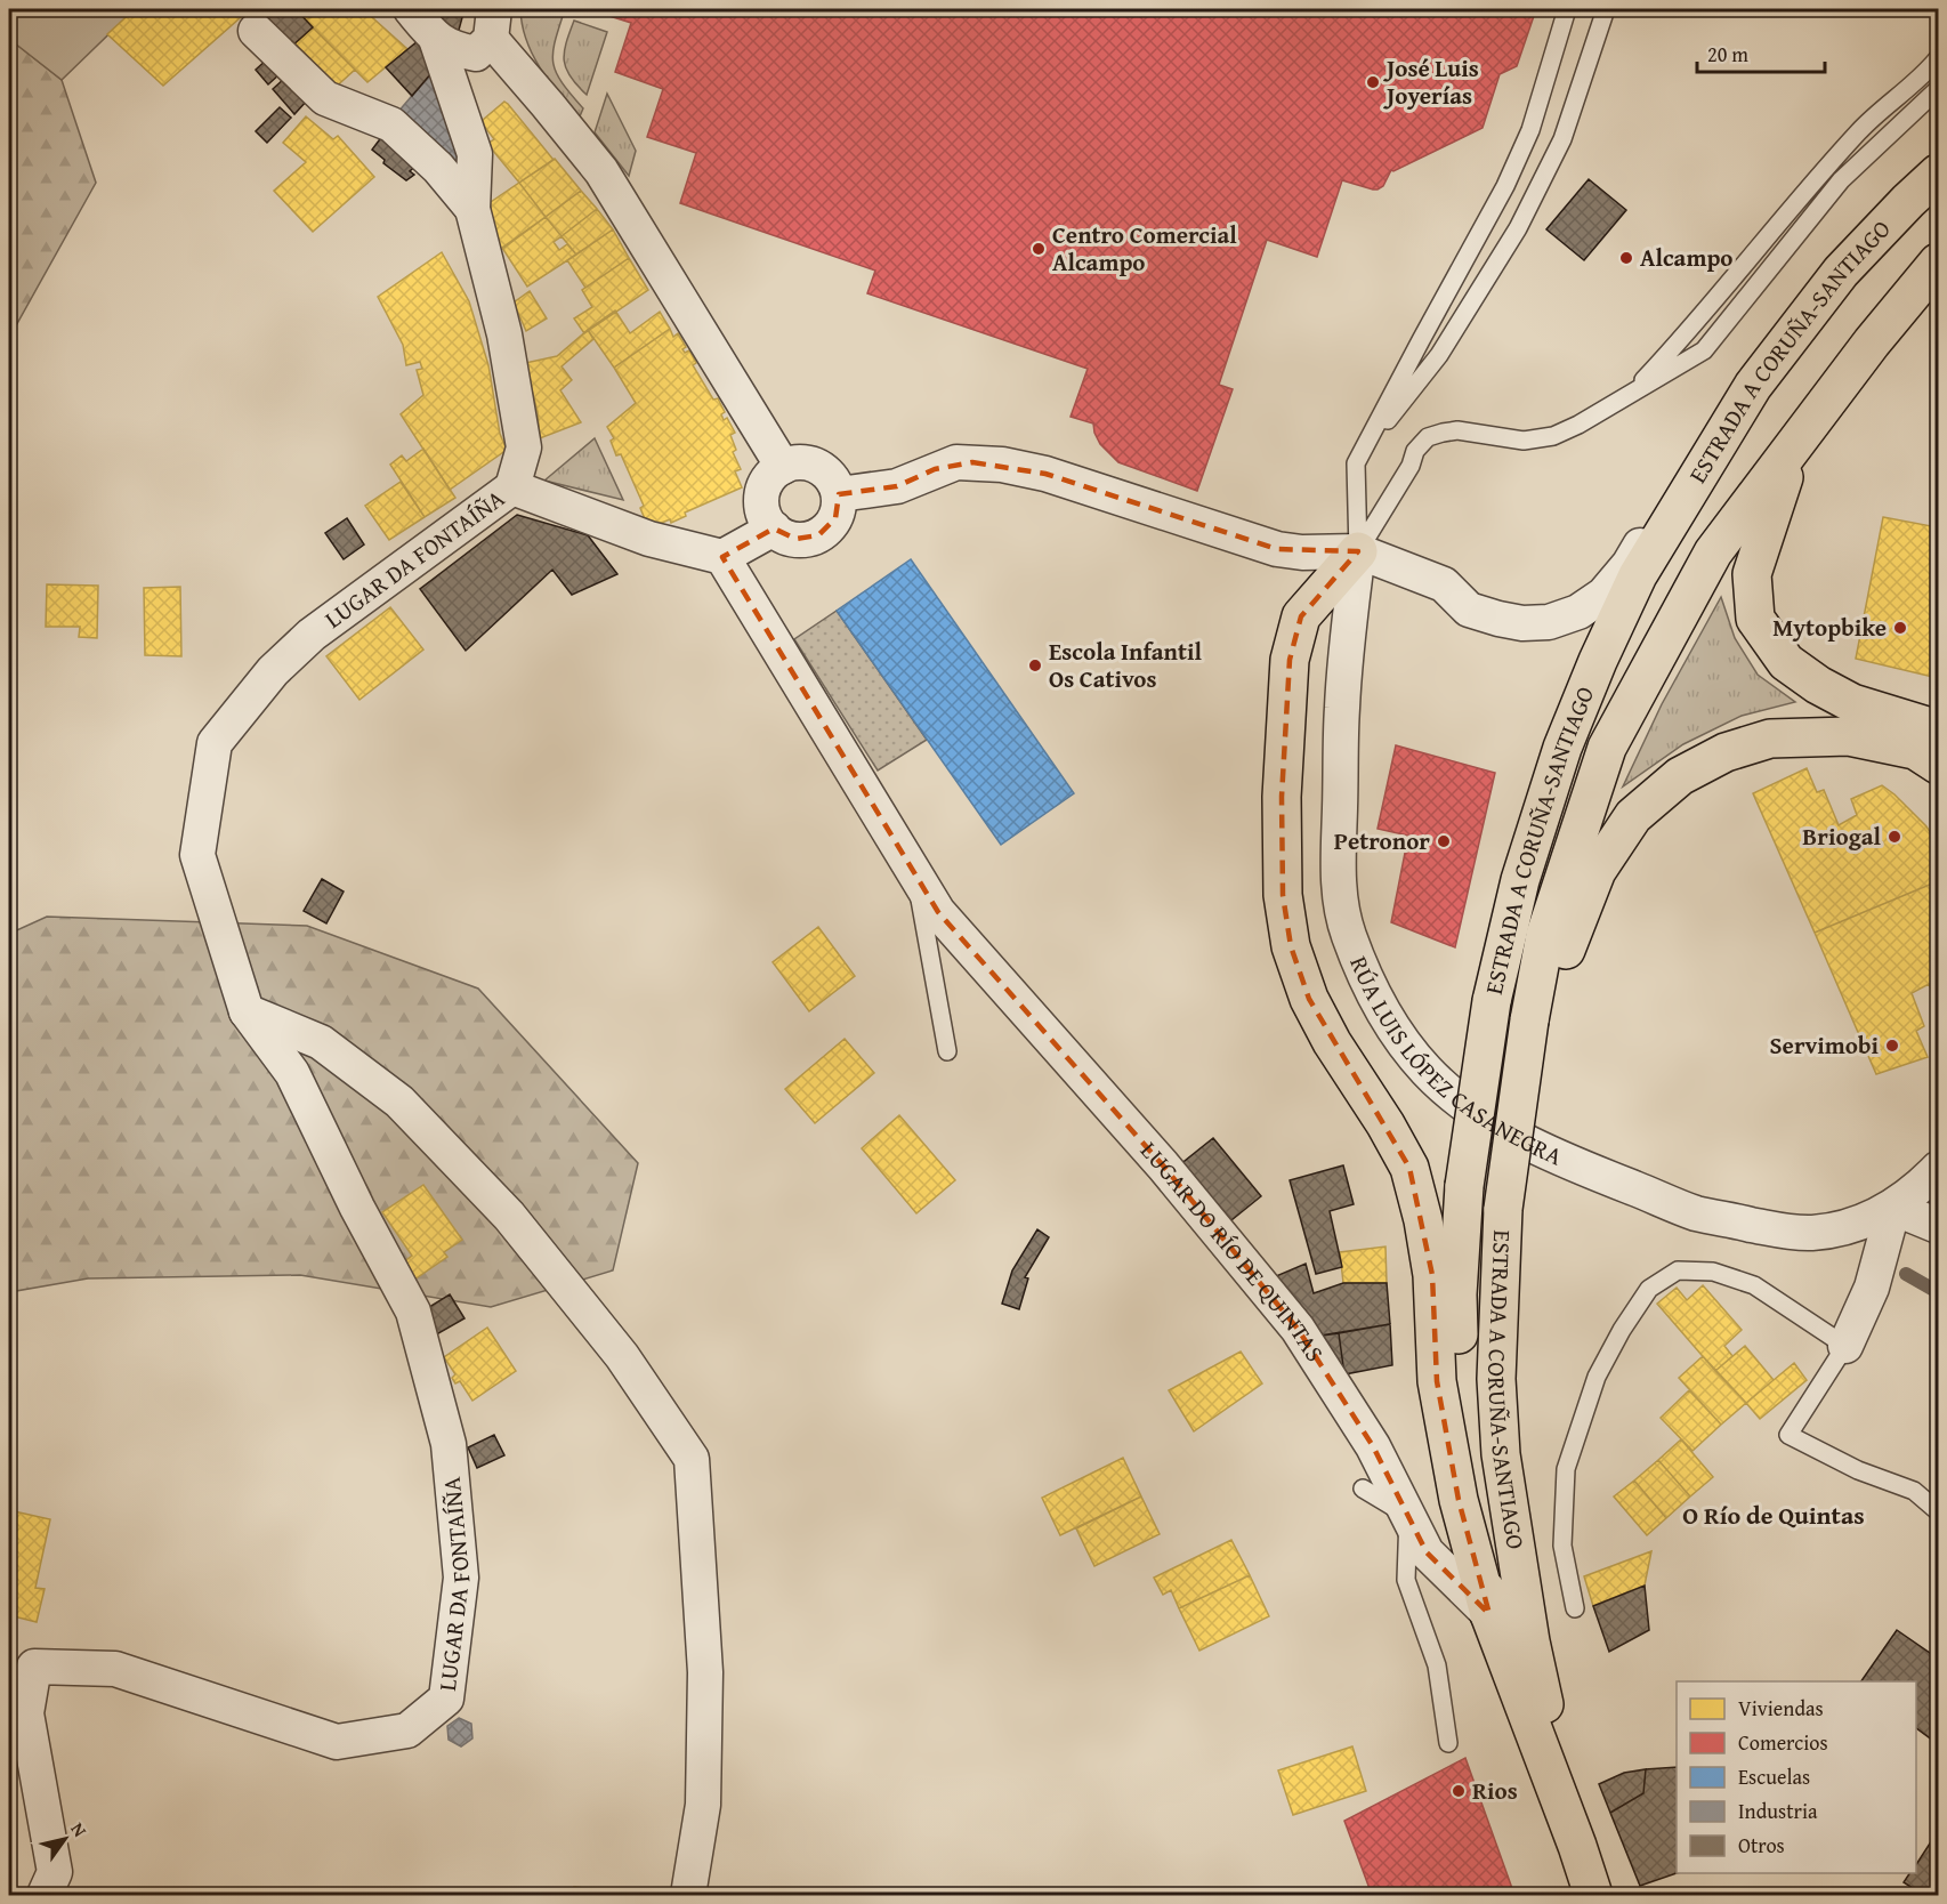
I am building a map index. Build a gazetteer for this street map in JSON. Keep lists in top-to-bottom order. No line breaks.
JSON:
{"streets":{"highway":["ESTRADA A CORUÑA-SANTIAGO"],"street":["LUGAR DA FONTAÍÑA","RÚA LUIS LÓPEZ CASANEGRA","LUGAR DO RÍO DE QUINTAS"]},"crossings":[["ESTRADA A CORUÑA-SANTIAGO","LUGAR DO RÍO DE QUINTAS"]],"districts":["O Río de Quintas"],"places":["José Luis Joyerías","Centro Comercial Alcampo","Alcampo","Mytopbike","Escola Infantil Os Cativos","Briogal","Petronor","Servimobi","Rios"],"legend":["Viviendas","Comercios","Escuelas","Industria","Otros"],"scale_bar":"20 m","north":"top right"}
